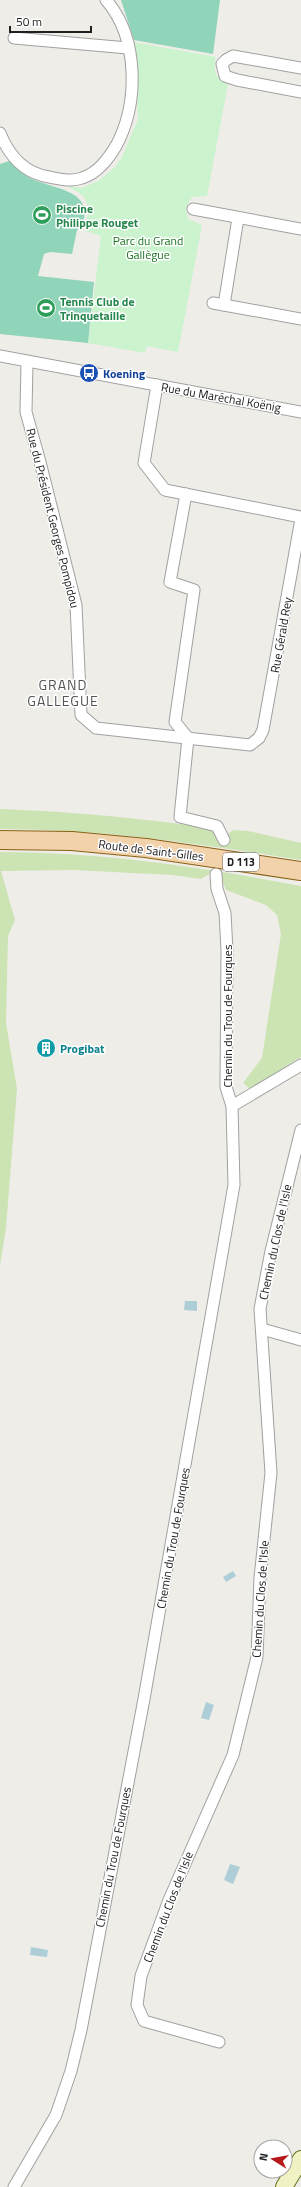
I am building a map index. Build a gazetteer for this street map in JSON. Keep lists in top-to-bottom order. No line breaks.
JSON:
{"streets":{"main road":["Route de Saint-Gilles","D 113"],"street":["Rue du Maréchal Koënig","Rue du Président Georges Pompidou","Rue Gérald Rey","Chemin du Trou de Fourques","Chemin du Clos de l'Isle"]},"crossings":[["Rue du Maréchal Koënig","Rue du Président Georges Pompidou"],["Rue du Président Georges Pompidou","Rue Gérald Rey"]],"districts":["GRAND GALLEGUE"],"parks":["Parc du Grand Gallègue"],"places":{"sports":["Piscine Philippe Rouget","Tennis Club de Trinquetaille"],"bus stop":["Koening"],"building":["Progibat"]},"scale_bar":"50 m","north":"left"}
